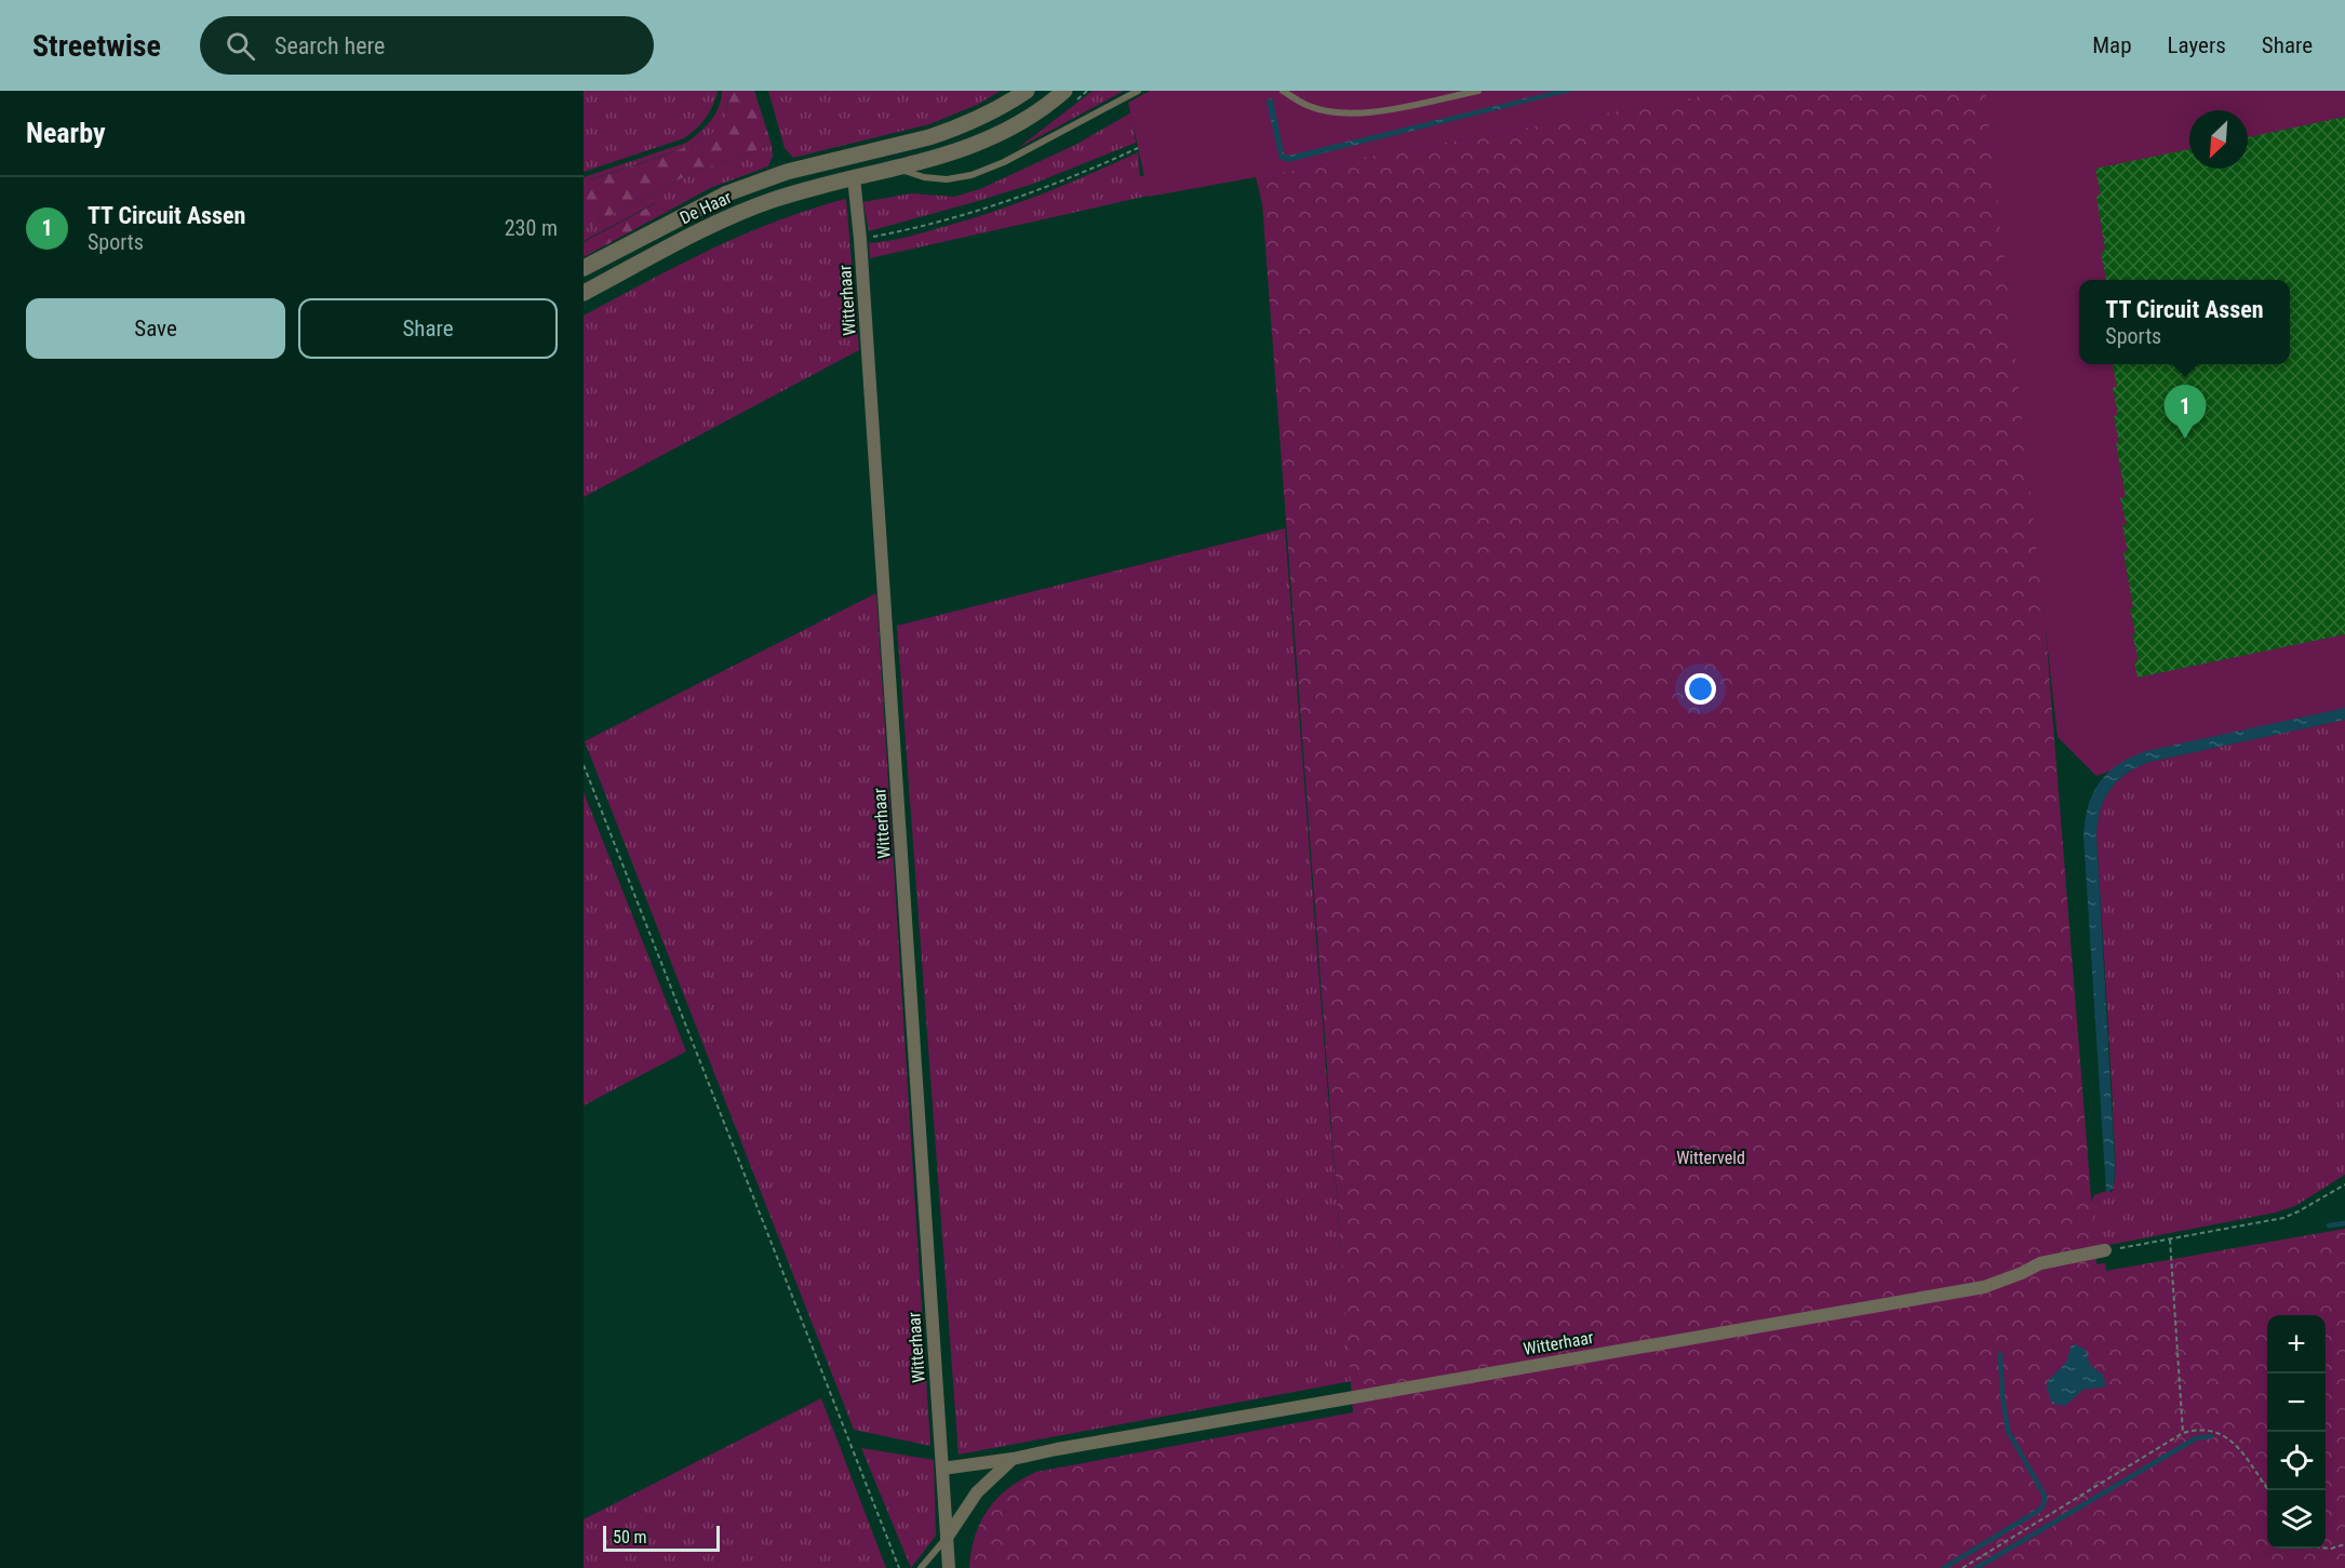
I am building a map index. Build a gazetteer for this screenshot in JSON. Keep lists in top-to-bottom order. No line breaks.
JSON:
{"streets":{"street":["De Haar","Witterhaar"]},"crossings":[["De Haar","Witterhaar"]],"parks":["Witterveld"],"scale_bar":"50 m","north":"bottom left","page":{"header":"Streetwise","search":"Search here","nav":["Map","Layers","Share"],"heading":"Nearby","list":[{"mark":"1","name":"TT Circuit Assen","note":"Sports","value":"230 m"}],"buttons":["Save","Share"],"popup":["TT Circuit Assen","Sports"],"pins":"1","map_buttons":["+","−"],"scale":"50 m"}}
